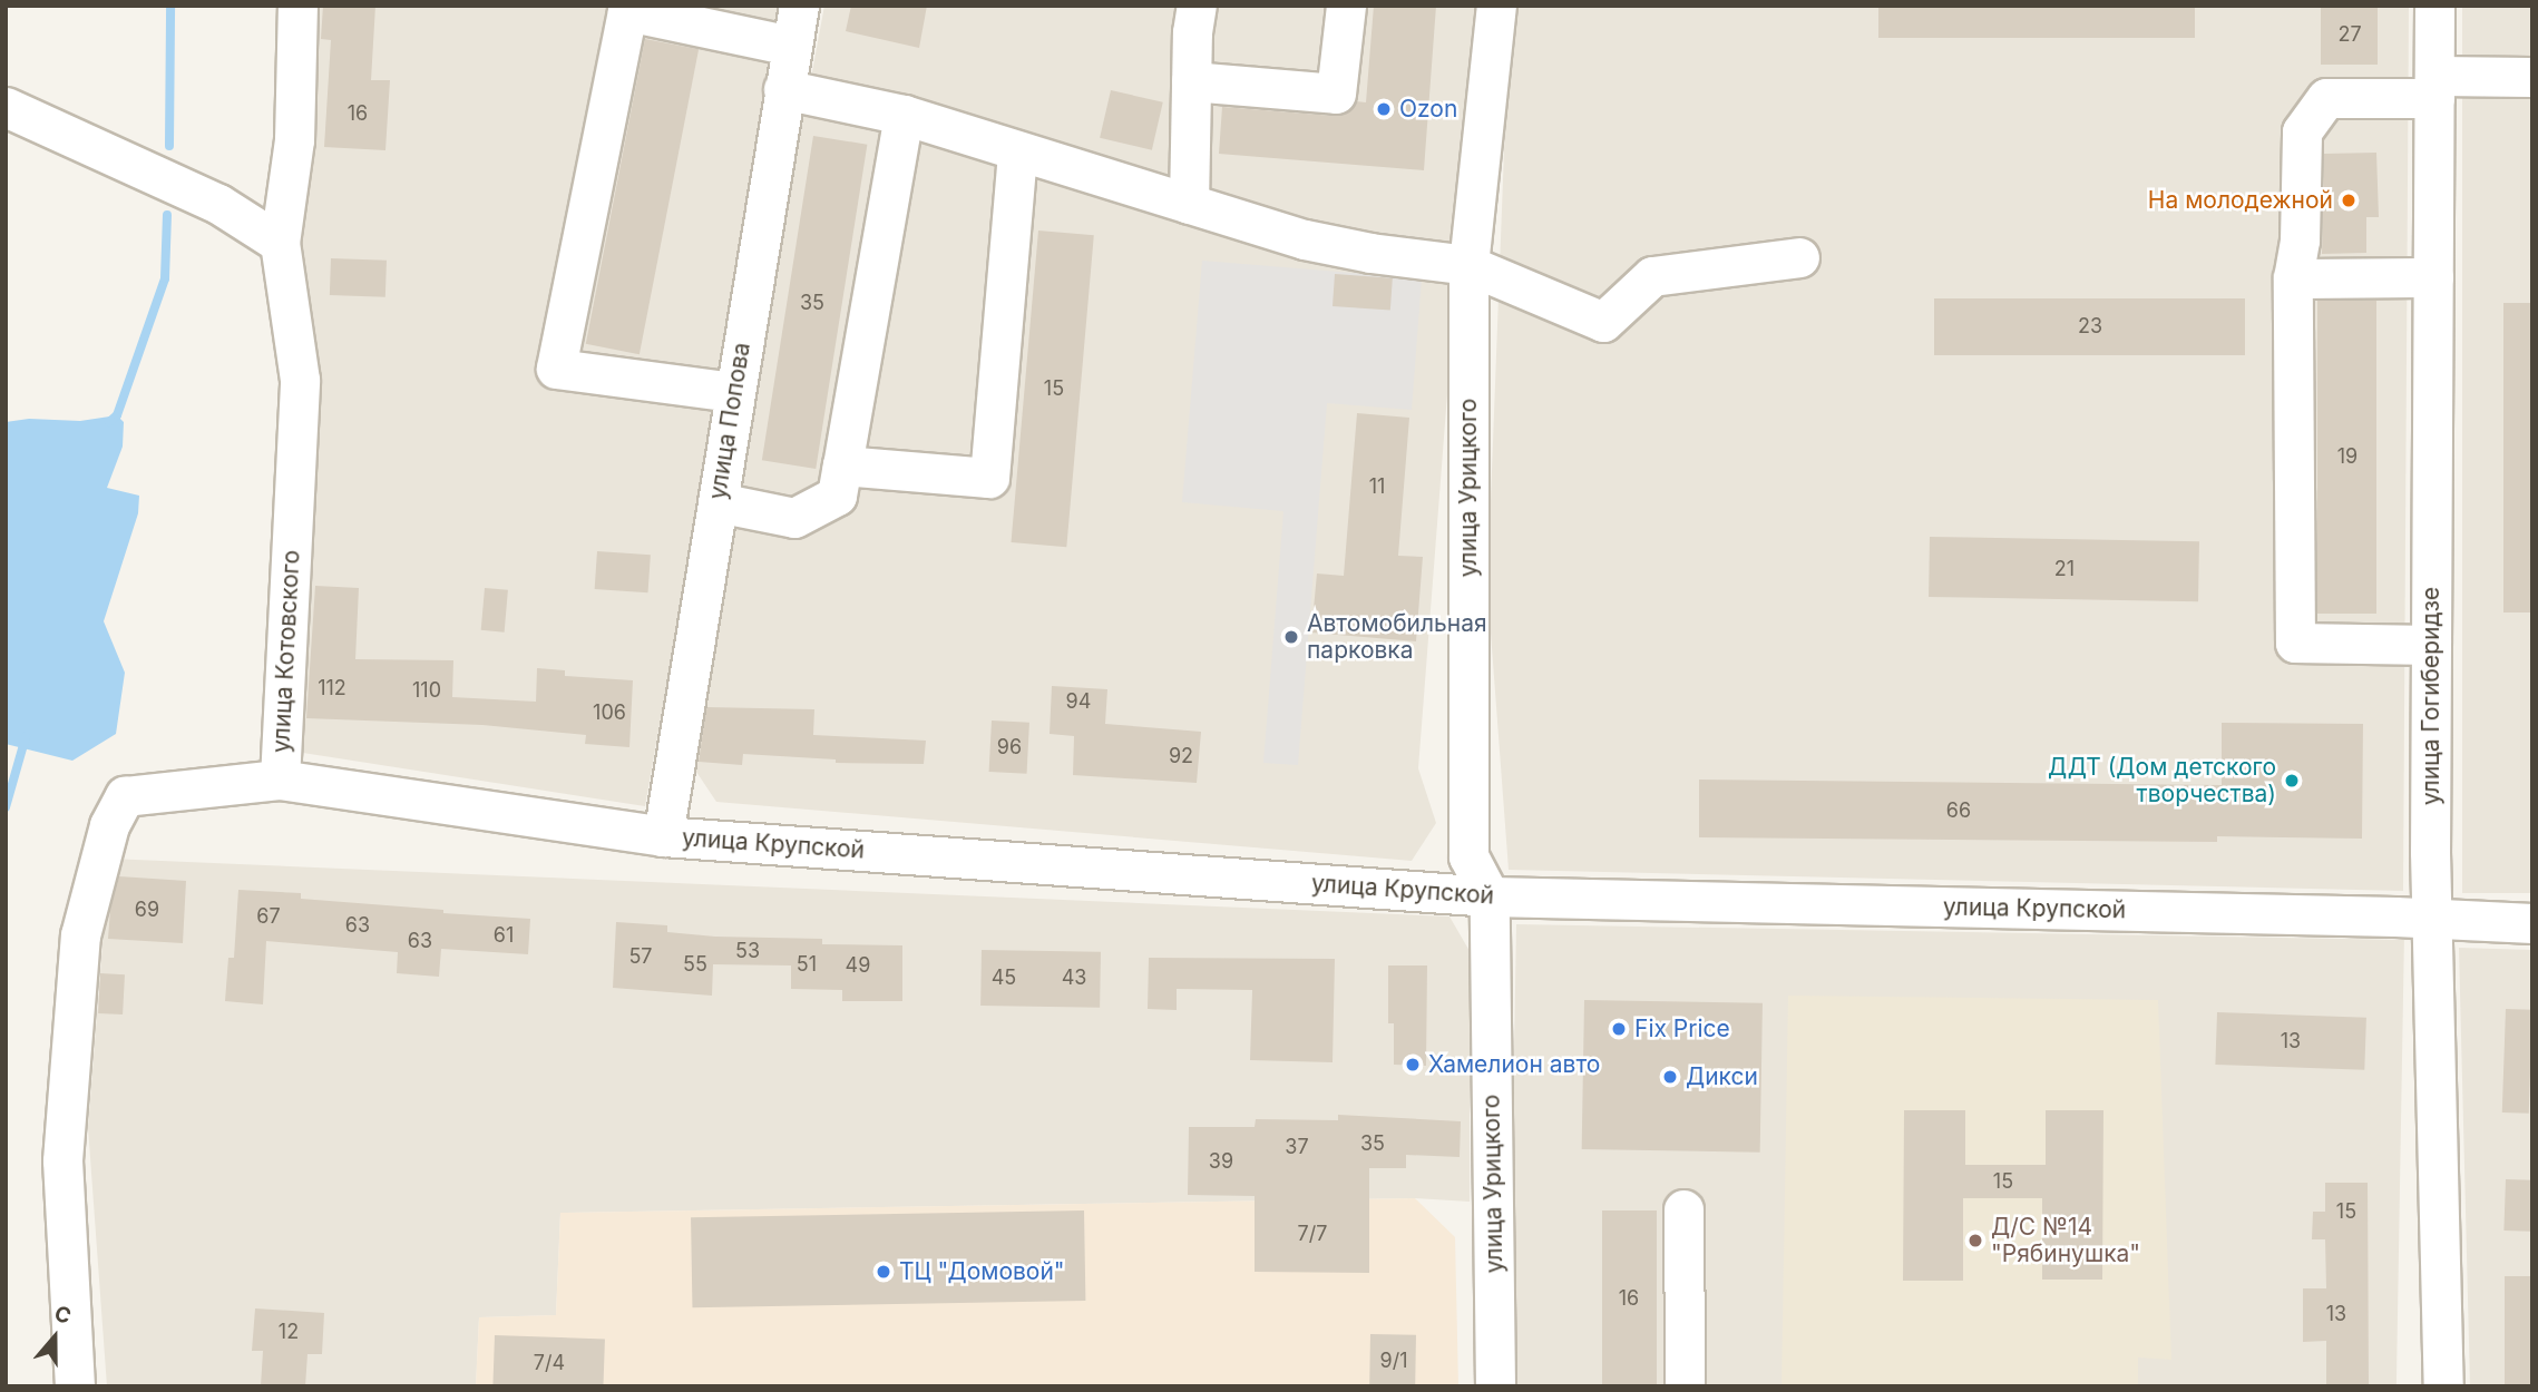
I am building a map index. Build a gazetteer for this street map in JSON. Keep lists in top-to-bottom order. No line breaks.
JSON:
{"streets":{"street":["улица Попова","улица Урицкого","улица Котовского","улица Гогиберидзе","улица Крупской"]},"crossings":[["улица Попова","улица Крупской"],["улица Урицкого","улица Крупской"],["улица Котовского","улица Крупской"],["улица Гогиберидзе","улица Крупской"]],"places":["Ozon","На молодежной","Автомобильная парковка","ДДТ (Дом детского творчества)","Fix Price","Хамелион авто","Дикси","Д/С №14 \"Рябинушка\"","ТЦ \"Домовой\""],"house_numbers":["27","16","35","23","15","19","11","21","112","110","94","106","96","92","66","69","67","63","61","63","53","57","55","51","49","45","43","13","35","37","39","15","15","7/7","16","13","12","9/1","7/4"],"north":"top"}
